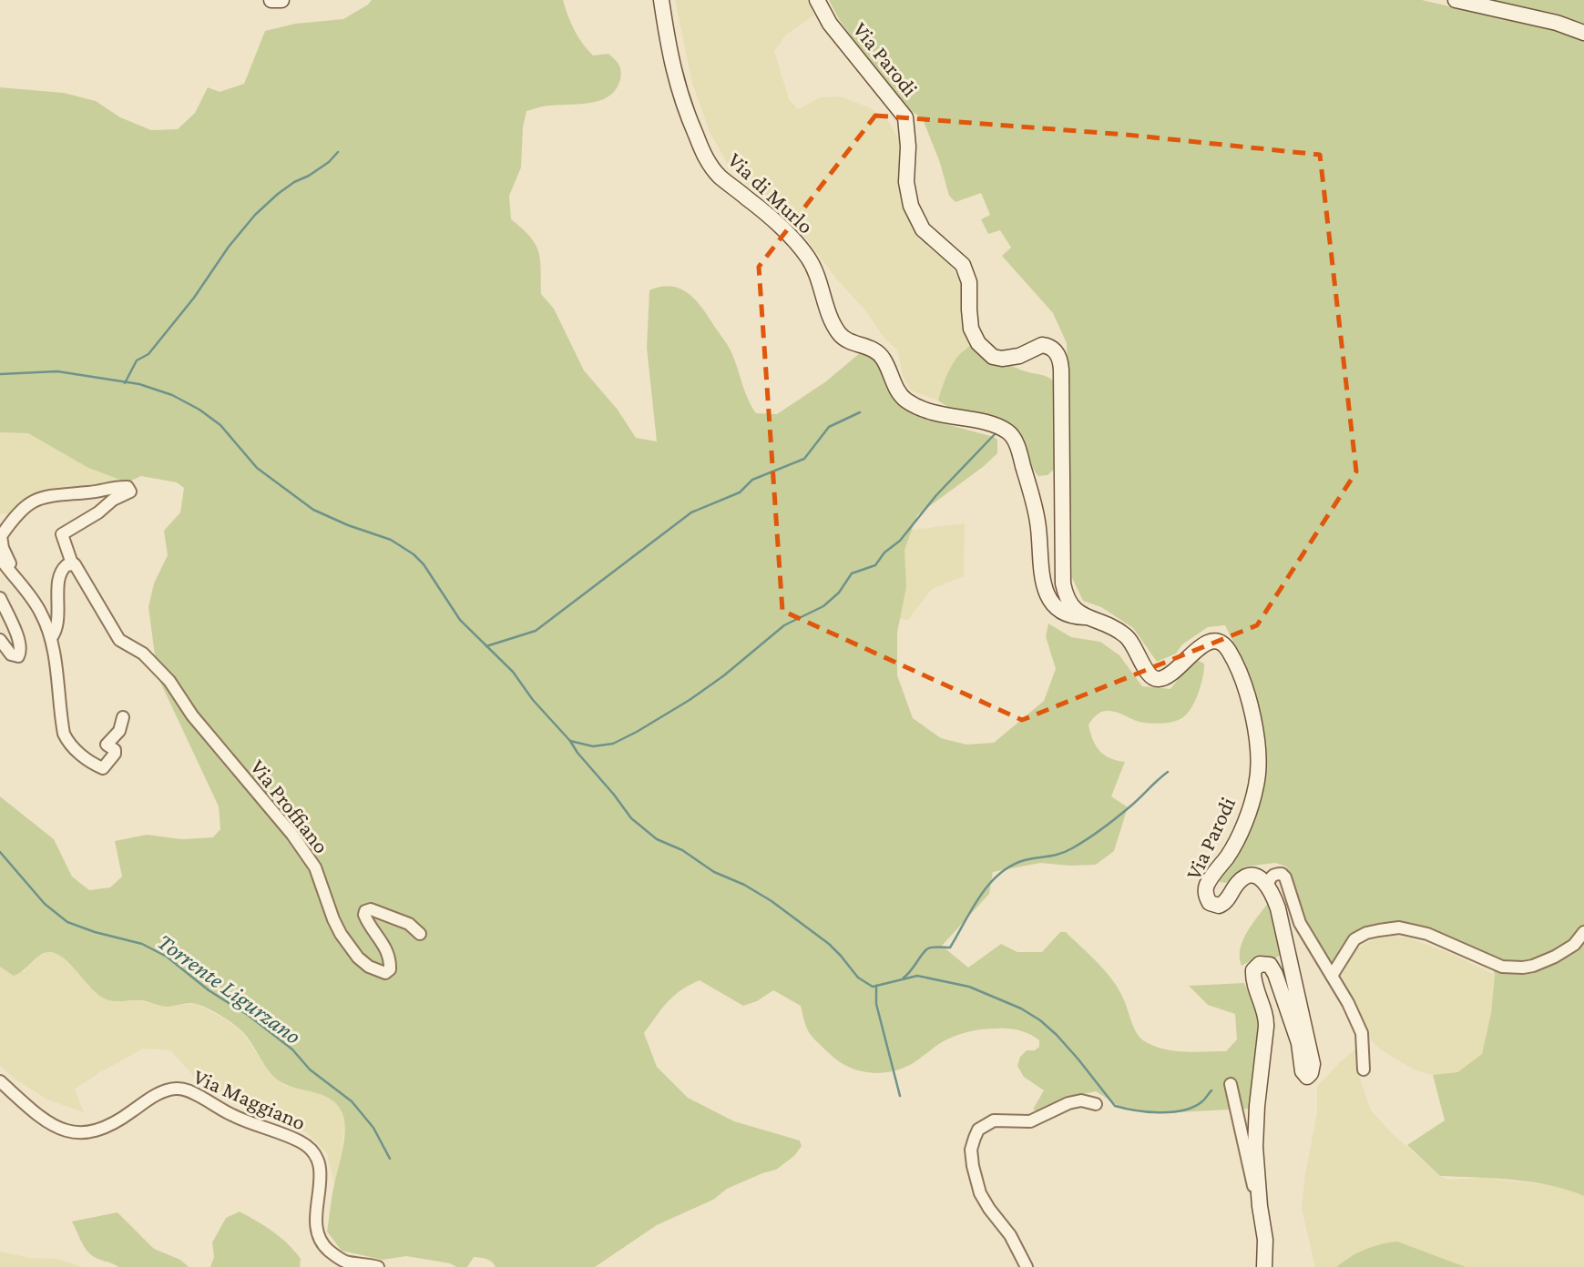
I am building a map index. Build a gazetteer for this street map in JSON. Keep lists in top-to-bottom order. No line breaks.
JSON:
{"streets":{"street":["Via Parodi","Via di Murlo","Via Proffiano","Via Maggiano"]},"crossings":[["Via Parodi","Via di Murlo"]],"water":["Torrente Ligurzano"]}
